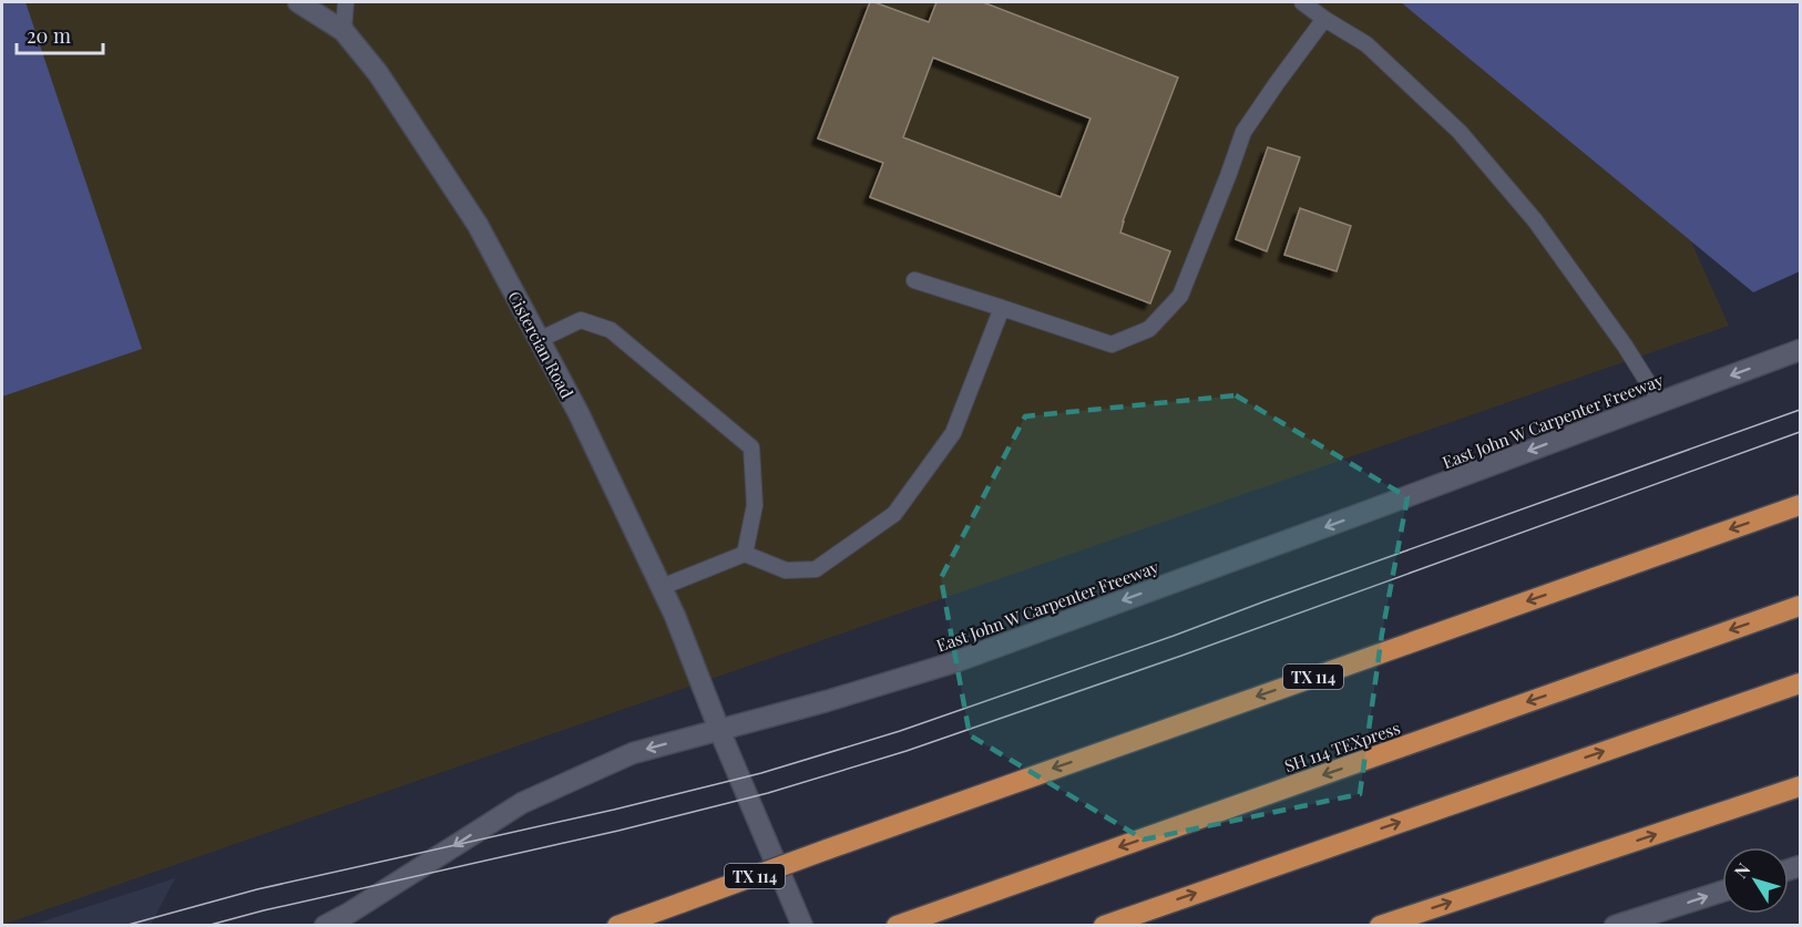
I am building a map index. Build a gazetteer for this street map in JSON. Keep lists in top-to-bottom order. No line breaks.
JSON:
{"streets":{"highway":["TX 114","SH 114 TEXpress"],"main road":["Cistercian Road","East John W Carpenter Freeway"]},"crossings":[["Cistercian Road","East John W Carpenter Freeway"]],"one_way":["East John W Carpenter Freeway"],"scale_bar":"20 m","north":"top left"}
